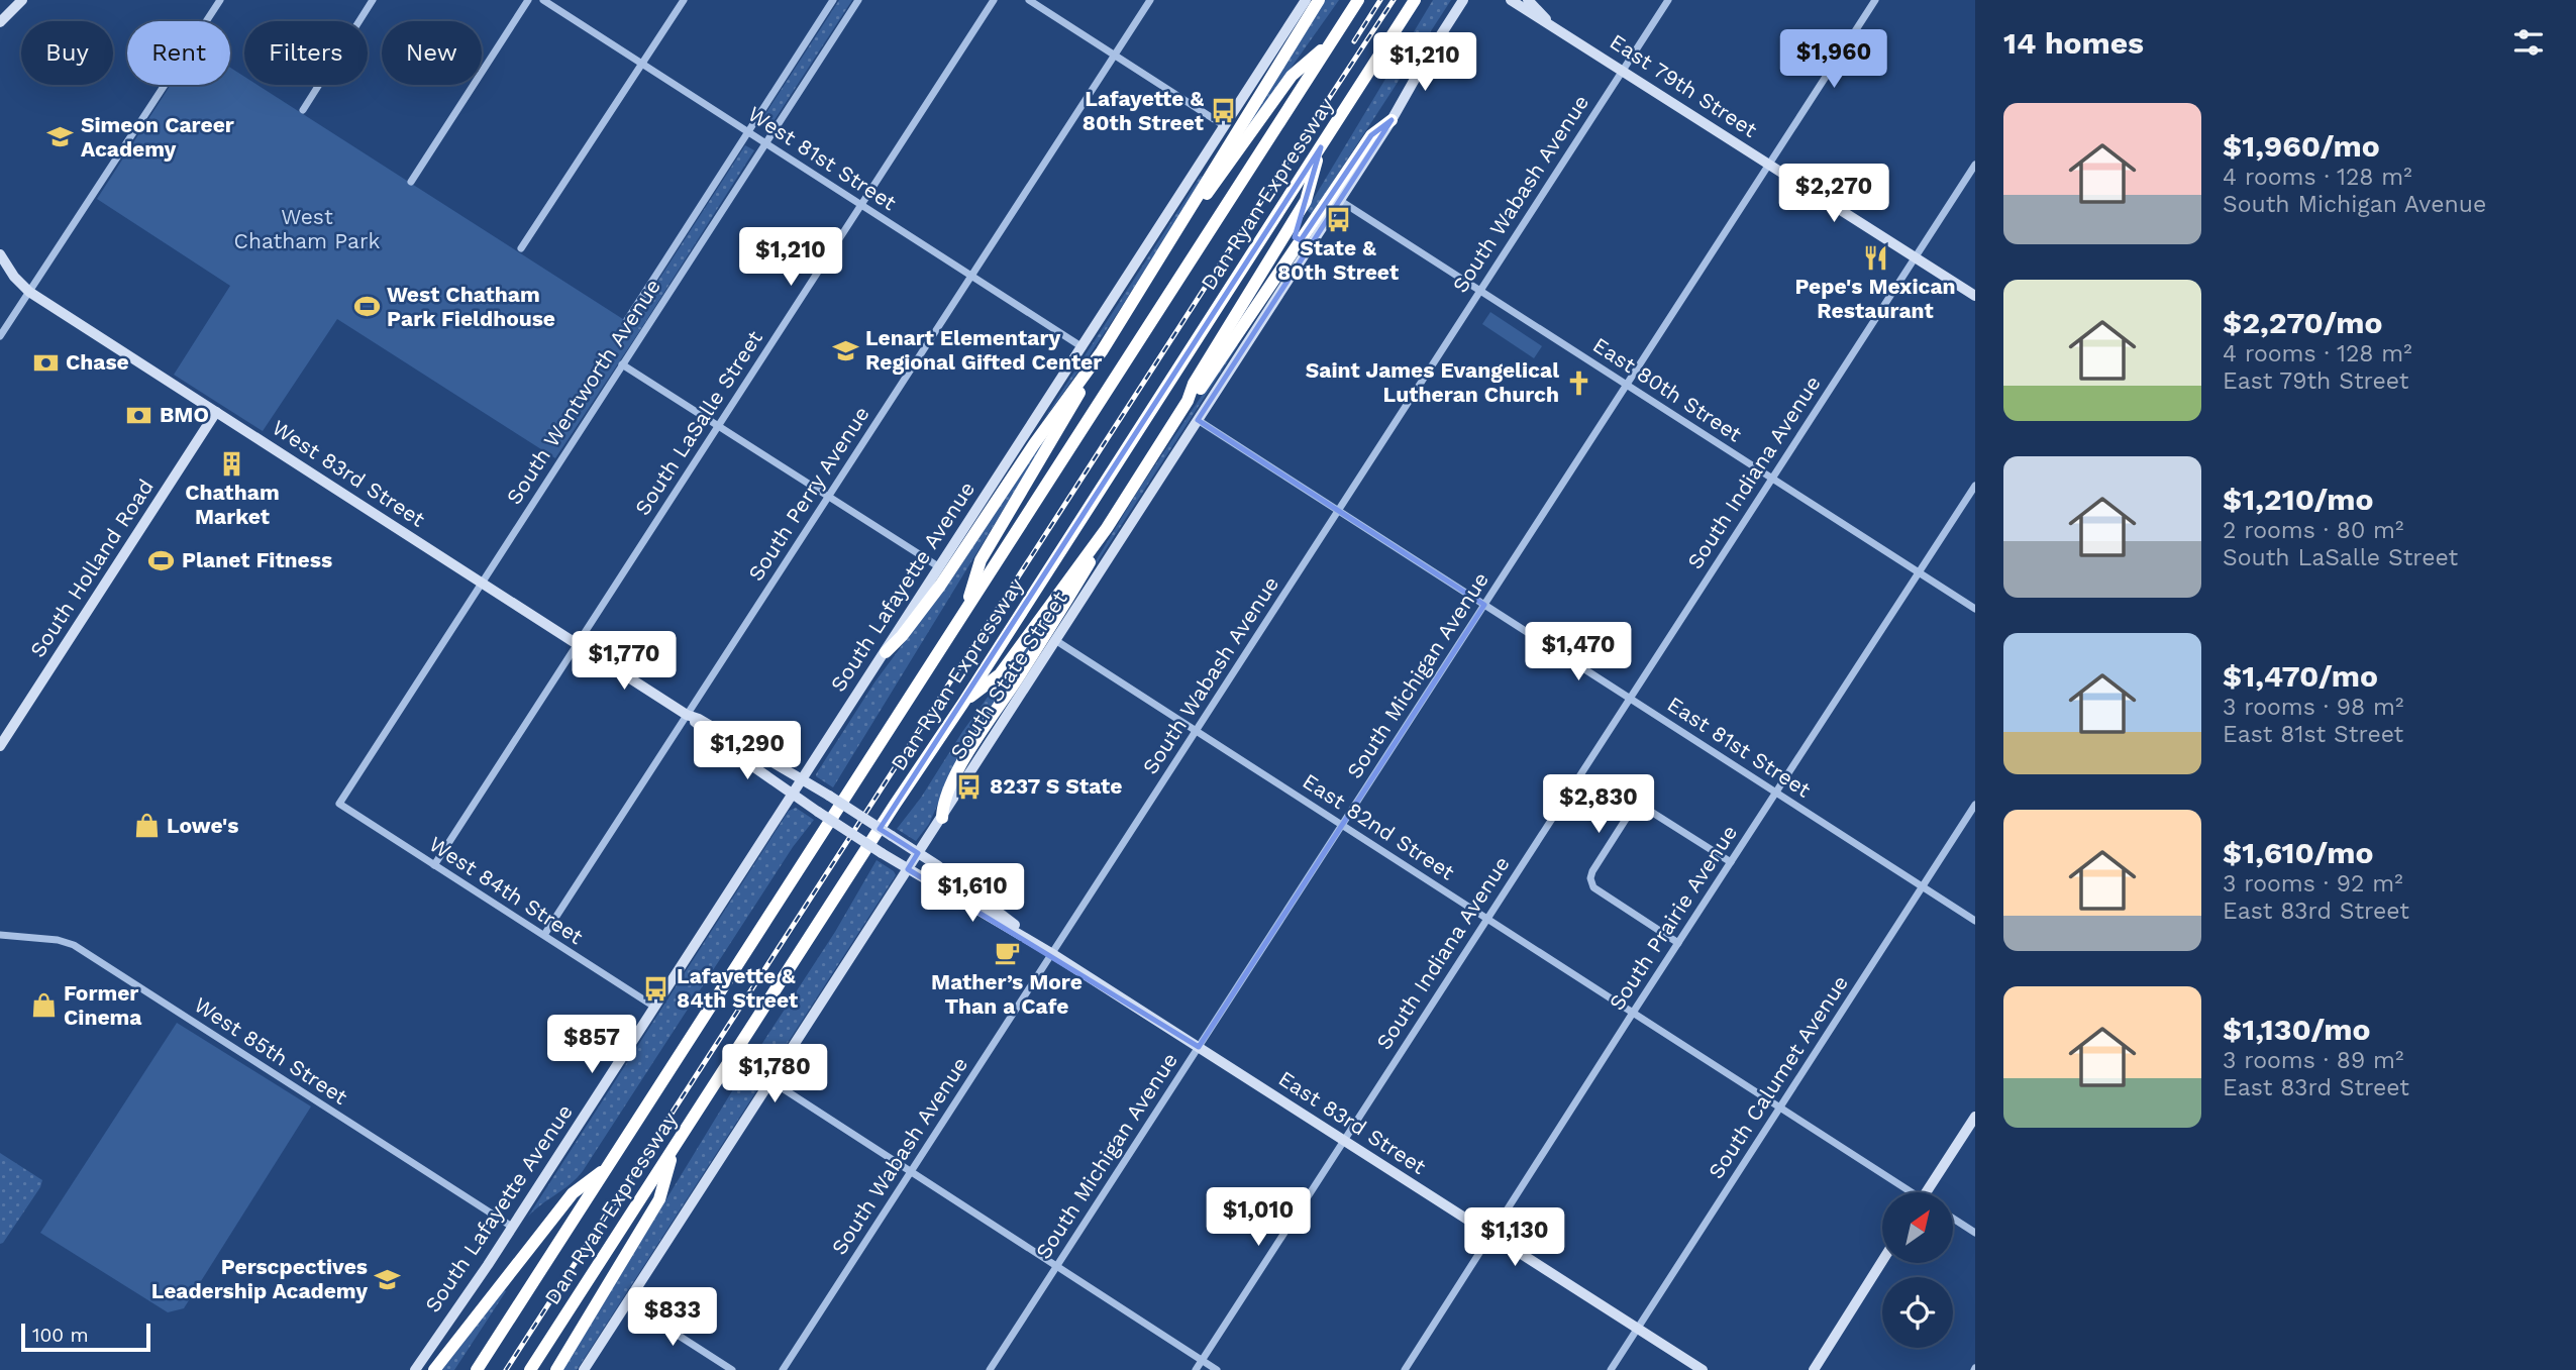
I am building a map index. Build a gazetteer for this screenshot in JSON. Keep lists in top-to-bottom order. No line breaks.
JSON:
{"streets":{"highway":["Dan Ryan Expressway"],"main road":["East 79th Street","West 83rd Street","South Holland Road","South Lafayette Avenue","South State Street","East 83rd Street"],"street":["West 81st Street","South Wabash Avenue","East 80th Street","South Wentworth Avenue","South LaSalle Street","South Indiana Avenue","South Perry Avenue","South Michigan Avenue","East 81st Street","East 82nd Street","West 84th Street","South Prairie Avenue","West 85th Street","South Calumet Avenue"]},"crossings":[["East 79th Street","South Wabash Avenue"],["East 79th Street","South Indiana Avenue"],["East 79th Street","South Michigan Avenue"],["West 81st Street","South Wentworth Avenue"],["West 81st Street","South LaSalle Street"],["West 81st Street","South Perry Avenue"],["West 81st Street","South Lafayette Avenue"],["South Wabash Avenue","East 80th Street"],["South Wabash Avenue","East 81st Street"],["South Wabash Avenue","East 82nd Street"],["South Wabash Avenue","East 83rd Street"],["East 80th Street","South Indiana Avenue"],["East 80th Street","South State Street"],["East 80th Street","South Michigan Avenue"],["East 80th Street","South Prairie Avenue"],["South Wentworth Avenue","West 83rd Street"],["South Wentworth Avenue","West 84th Street"],["South LaSalle Street","West 83rd Street"],["South LaSalle Street","West 84th Street"],["South Indiana Avenue","East 81st Street"],["South Indiana Avenue","East 82nd Street"],["South Indiana Avenue","East 83rd Street"],["West 83rd Street","South Perry Avenue"],["West 83rd Street","South Holland Road"],["West 83rd Street","South Lafayette Avenue"],["West 83rd Street","South State Street"],["West 83rd Street","East 83rd Street"],["South Perry Avenue","West 84th Street"],["South Lafayette Avenue","West 84th Street"],["South Lafayette Avenue","West 85th Street"],["South State Street","East 81st Street"],["South State Street","East 82nd Street"],["South State Street","East 83rd Street"],["South Michigan Avenue","East 81st Street"],["South Michigan Avenue","East 82nd Street"],["South Michigan Avenue","East 83rd Street"],["East 81st Street","South Prairie Avenue"],["East 81st Street","South Calumet Avenue"],["East 82nd Street","South Prairie Avenue"],["East 82nd Street","South Calumet Avenue"],["South Prairie Avenue","East 83rd Street"],["South Calumet Avenue","East 83rd Street"]],"parks":["West Chatham Park"],"places":{"bus stop":["Lafayette & 80th Street","State & 80th Street","8237 S State","Lafayette & 84th Street"],"school or university":["Simeon Career Academy","Lenart Elementary Regional Gifted Center","Perscpectives Leadership Academy"],"restaurant":["Pepe's Mexican Restaurant"],"sports":["West Chatham Park Fieldhouse","Planet Fitness"],"bank":["Chase","BMO"],"church":["Saint James Evangelical Lutheran Church"],"building":["Chatham Market"],"shop":["Lowe's","Former Cinema"],"cafe":["Mather’s More Than a Cafe"]},"scale_bar":"100 m","north":"top right","page":{"heading":"14 homes","chip":["Buy","Rent","Filters","New"],"price":["$1,960","$1,210","$2,270","$1,210","$1,470","$1,770","$1,290","$2,830","$1,610","$857","$1,780","$1,010","$1,130","$833"],"list":[{"name":"$1,960/mo","note":"4 rooms · 128 m² · South Michigan Avenue"},{"name":"$2,270/mo","note":"4 rooms · 128 m² · East 79th Street"},{"name":"$1,210/mo","note":"2 rooms · 80 m² · South LaSalle Street"},{"name":"$1,470/mo","note":"3 rooms · 98 m² · East 81st Street"},{"name":"$1,610/mo","note":"3 rooms · 92 m² · East 83rd Street"},{"name":"$1,130/mo","note":"3 rooms · 89 m² · East 83rd Street"}],"scale":"100 m"}}
